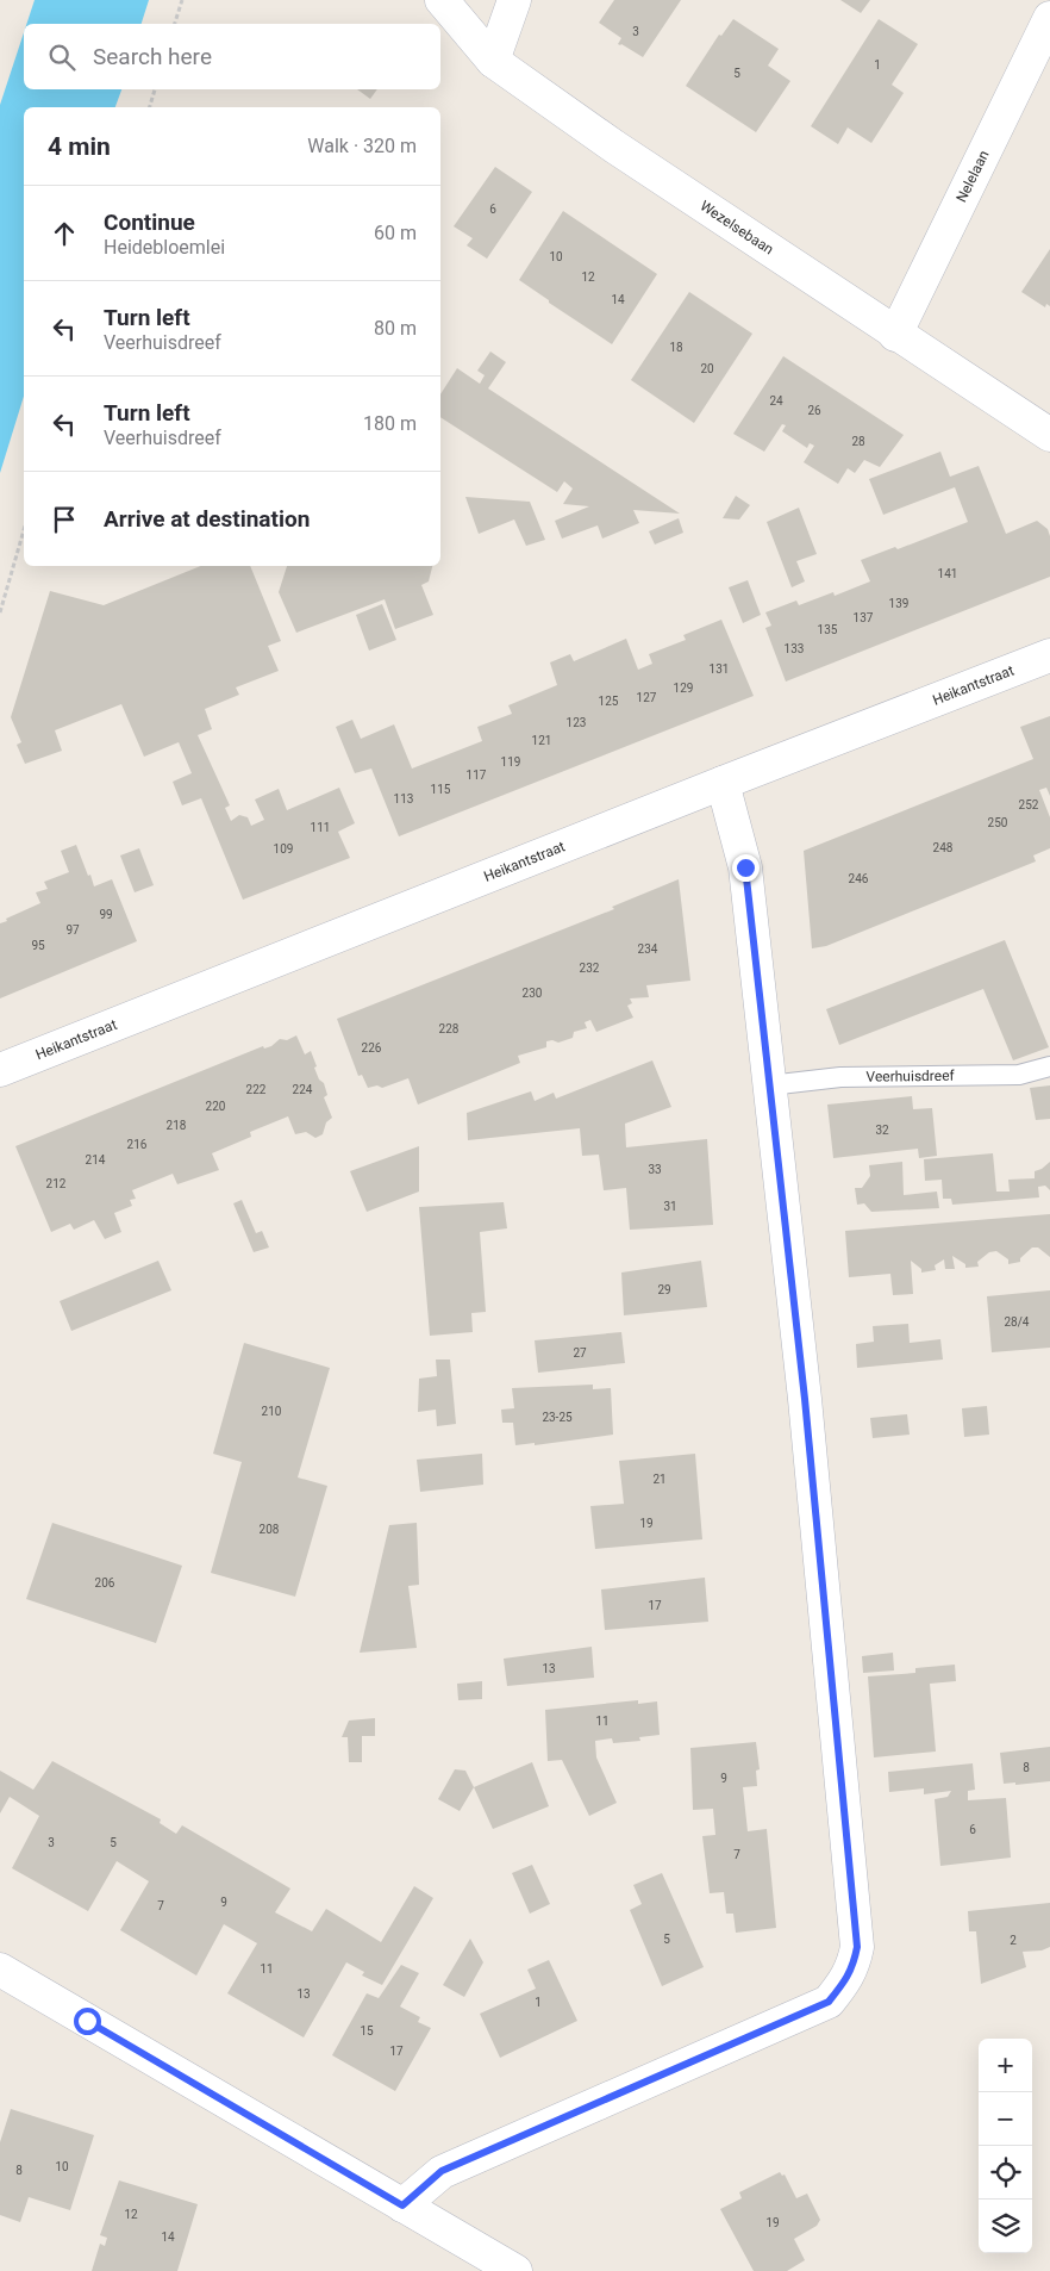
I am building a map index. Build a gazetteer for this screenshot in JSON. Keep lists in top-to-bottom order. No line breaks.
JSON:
{"streets":{"street":["Nelelaan","Wezelsebaan","Heikantstraat"],"lane":["Veerhuisdreef"]},"crossings":[["Nelelaan","Wezelsebaan"]],"house_numbers":["3","1","5","6","10","12","14","18","20","24","26","28","141","139","137","135","133","131","129","127","125","123","121","119","117","115","113","252","250","111","248","109","246","99","97","95","234","232","230","228","226","222","224","220","218","32","216","214","33","212","31","29","28/4","27","210","23-25","21","19","208","206","17","13","11","8","9","6","3","5","7","9","7","5","2","11","13","1","15","17","10","8","12","19","14"],"page":{"search":"Search here","heading":["4 min","Walk · 320 m"],"list":[["Continue","Heidebloemlei","60 m"],["Turn left","Veerhuisdreef","80 m"],["Turn left","Veerhuisdreef","180 m"],"Arrive at destination"],"map_buttons":["+","−"]}}
